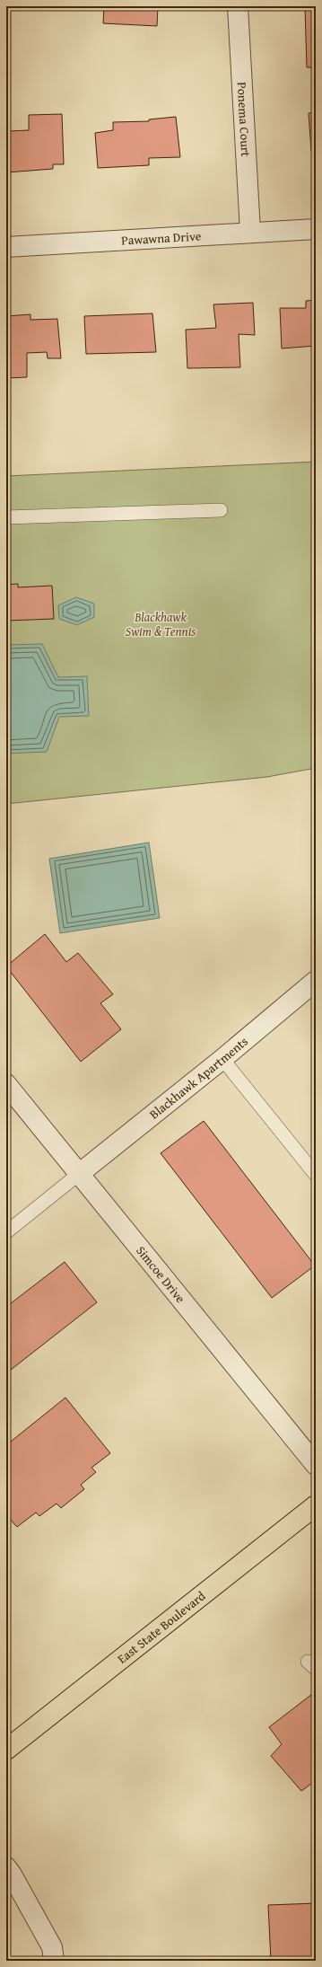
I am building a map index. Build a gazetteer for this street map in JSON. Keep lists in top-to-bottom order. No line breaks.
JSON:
{"streets":{"main road":["East State Boulevard"],"street":["Ponema Court","Pawawna Drive","Blackhawk Apartments","Simcoe Drive"]},"crossings":[["Ponema Court","Pawawna Drive"],["Blackhawk Apartments","Simcoe Drive"]],"parks":["Blackhawk Swim & Tennis"]}
